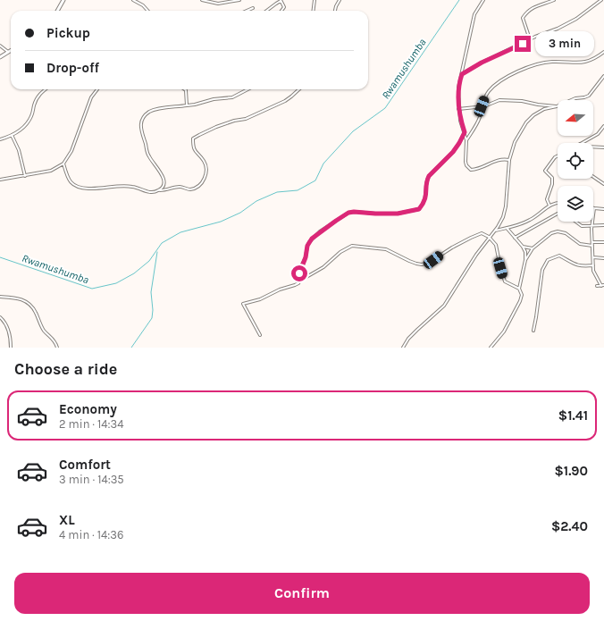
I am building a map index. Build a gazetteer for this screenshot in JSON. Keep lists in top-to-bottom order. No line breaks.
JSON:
{"water":["Rwamushumba"],"north":"left","page":{"banner":["Pickup","Drop-off"],"bubble":"3 min","heading":"Choose a ride","list":[{"name":"Economy","note":"2 min · 14:34","value":"$1.41"},{"name":"Comfort","note":"3 min · 14:35","value":"$1.90"},{"name":"XL","note":"4 min · 14:36","value":"$2.40"}],"buttons":"Confirm"}}
